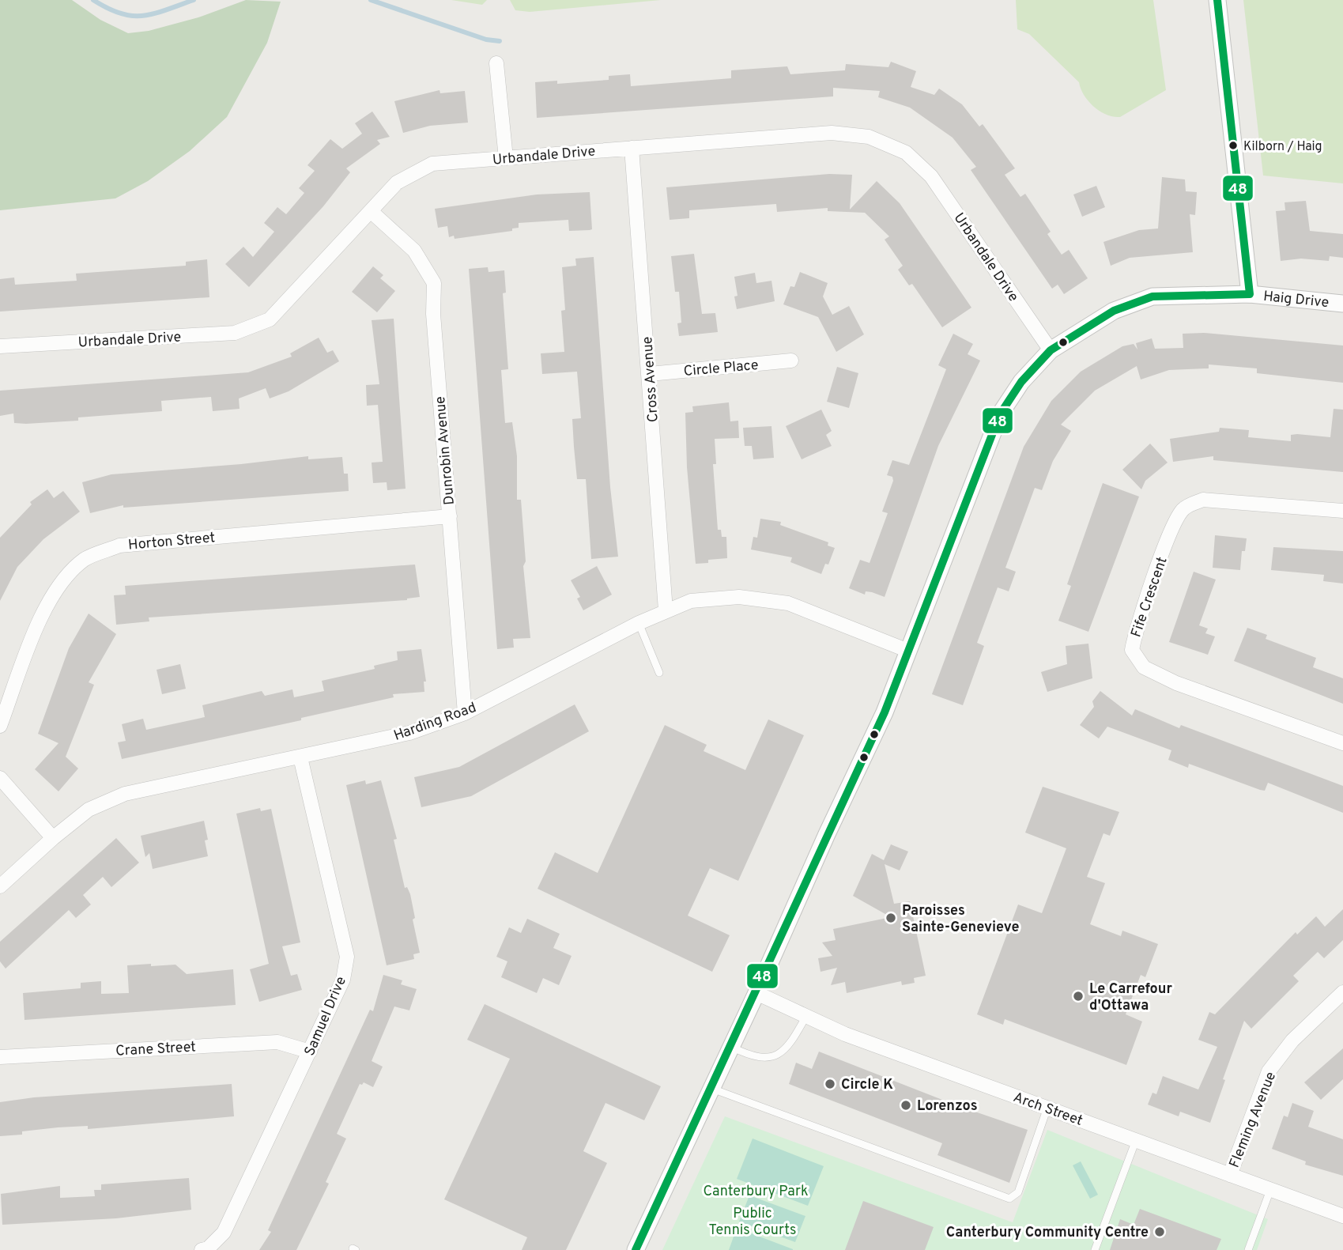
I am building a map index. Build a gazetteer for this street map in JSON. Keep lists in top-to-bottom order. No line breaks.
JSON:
{"streets":{"street":["Urbandale Drive","Haig Drive","Circle Place","Cross Avenue","Dunrobin Avenue","Horton Street","Fife Crescent","Harding Road","Samuel Drive","Crane Street","Arch Street","Fleming Avenue"]},"crossings":[["Urbandale Drive","Haig Drive"],["Urbandale Drive","Cross Avenue"],["Urbandale Drive","Dunrobin Avenue"],["Haig Drive","Harding Road"],["Haig Drive","Arch Street"],["Circle Place","Cross Avenue"],["Cross Avenue","Harding Road"],["Dunrobin Avenue","Horton Street"],["Dunrobin Avenue","Harding Road"],["Harding Road","Samuel Drive"],["Samuel Drive","Crane Street"],["Arch Street","Fleming Avenue"]],"parks":["Canterbury Park","Public Tennis Courts"],"places":["Kilborn / Haig","Paroisses Sainte-Genevieve","Le Carrefour d'Ottawa","Circle K","Lorenzos","Canterbury Community Centre"],"lines":["transit line 48"]}
